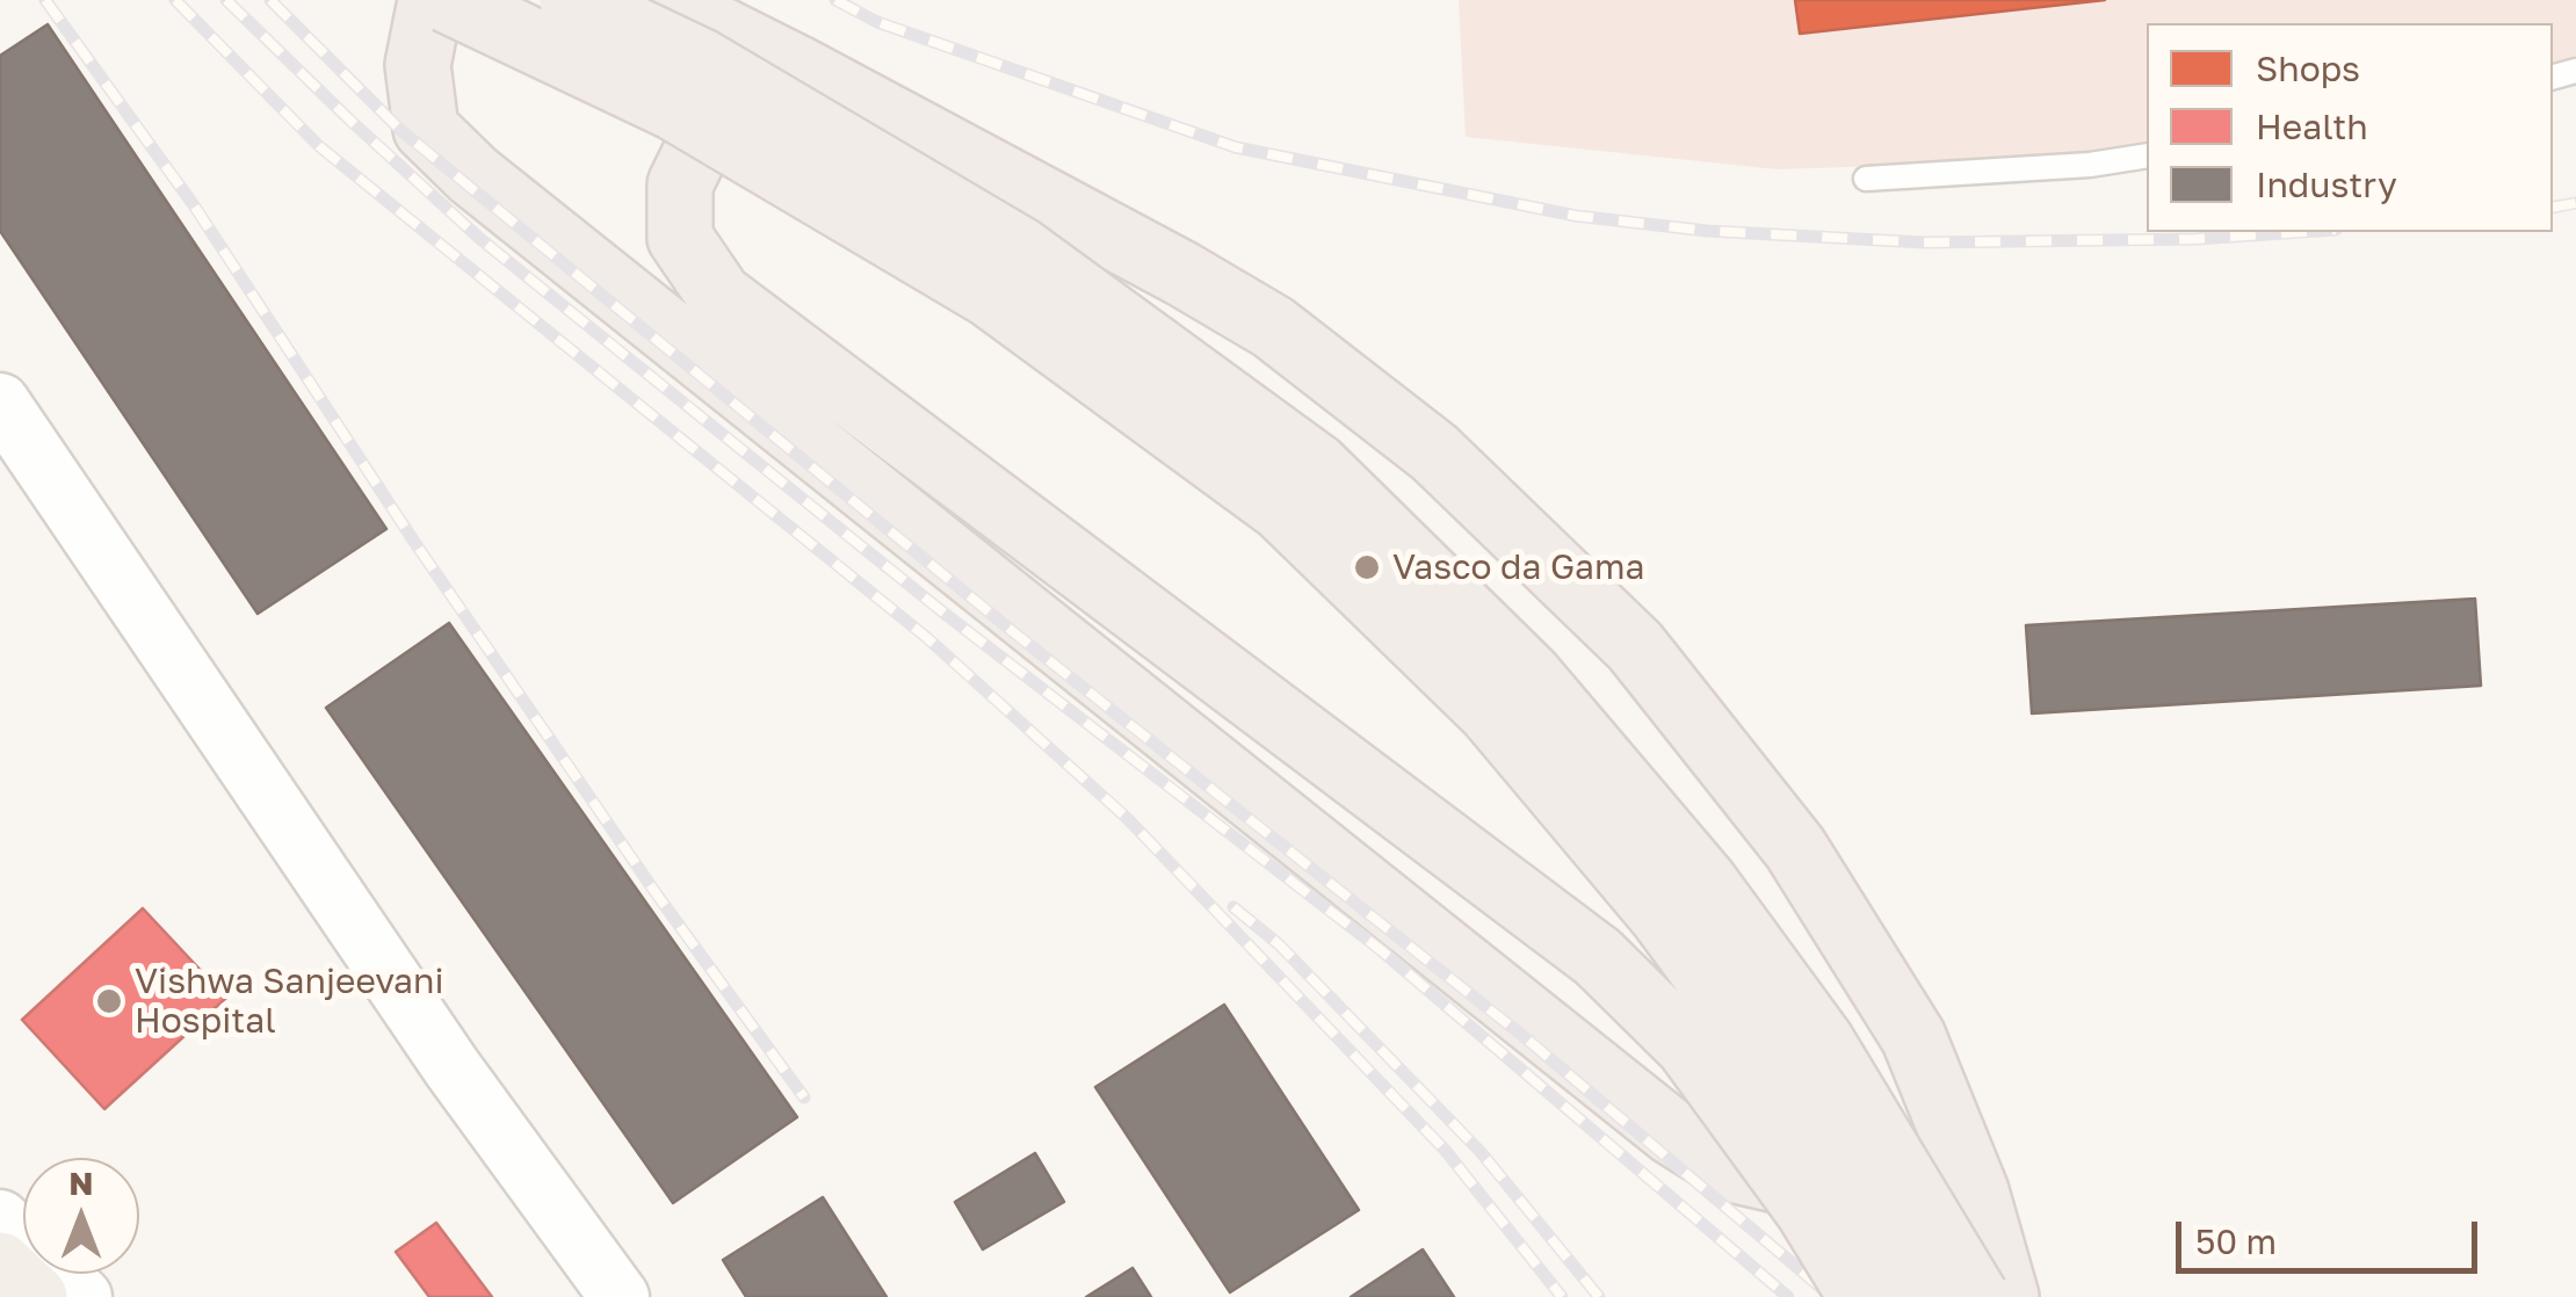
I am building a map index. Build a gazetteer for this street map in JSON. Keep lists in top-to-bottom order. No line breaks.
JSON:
{"places":["Vasco da Gama","Vishwa Sanjeevani Hospital"],"legend":["Shops","Health","Industry"],"scale_bar":"50 m","north":"top"}
